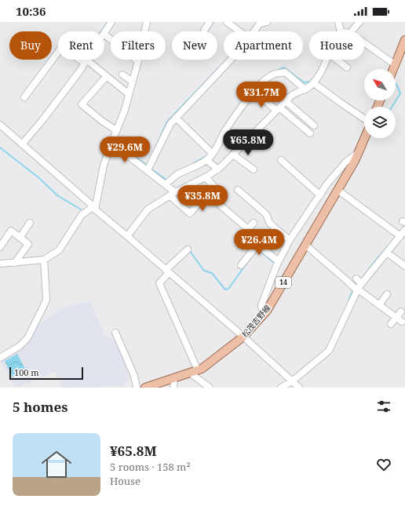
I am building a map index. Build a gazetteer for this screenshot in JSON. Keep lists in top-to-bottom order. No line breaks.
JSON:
{"streets":{"main road":["14","松茂吉野線"]},"scale_bar":"100 m","north":"top left","page":{"status":"10:36","chip":["Buy","Rent","Filters","New","Apartment","House"],"price":["¥31.7M","¥65.8M","¥29.6M","¥35.8M","¥26.4M"],"scale":"100 m","heading":"5 homes","list":[{"name":"¥65.8M","note":"5 rooms · 158 m² · House"}]}}
